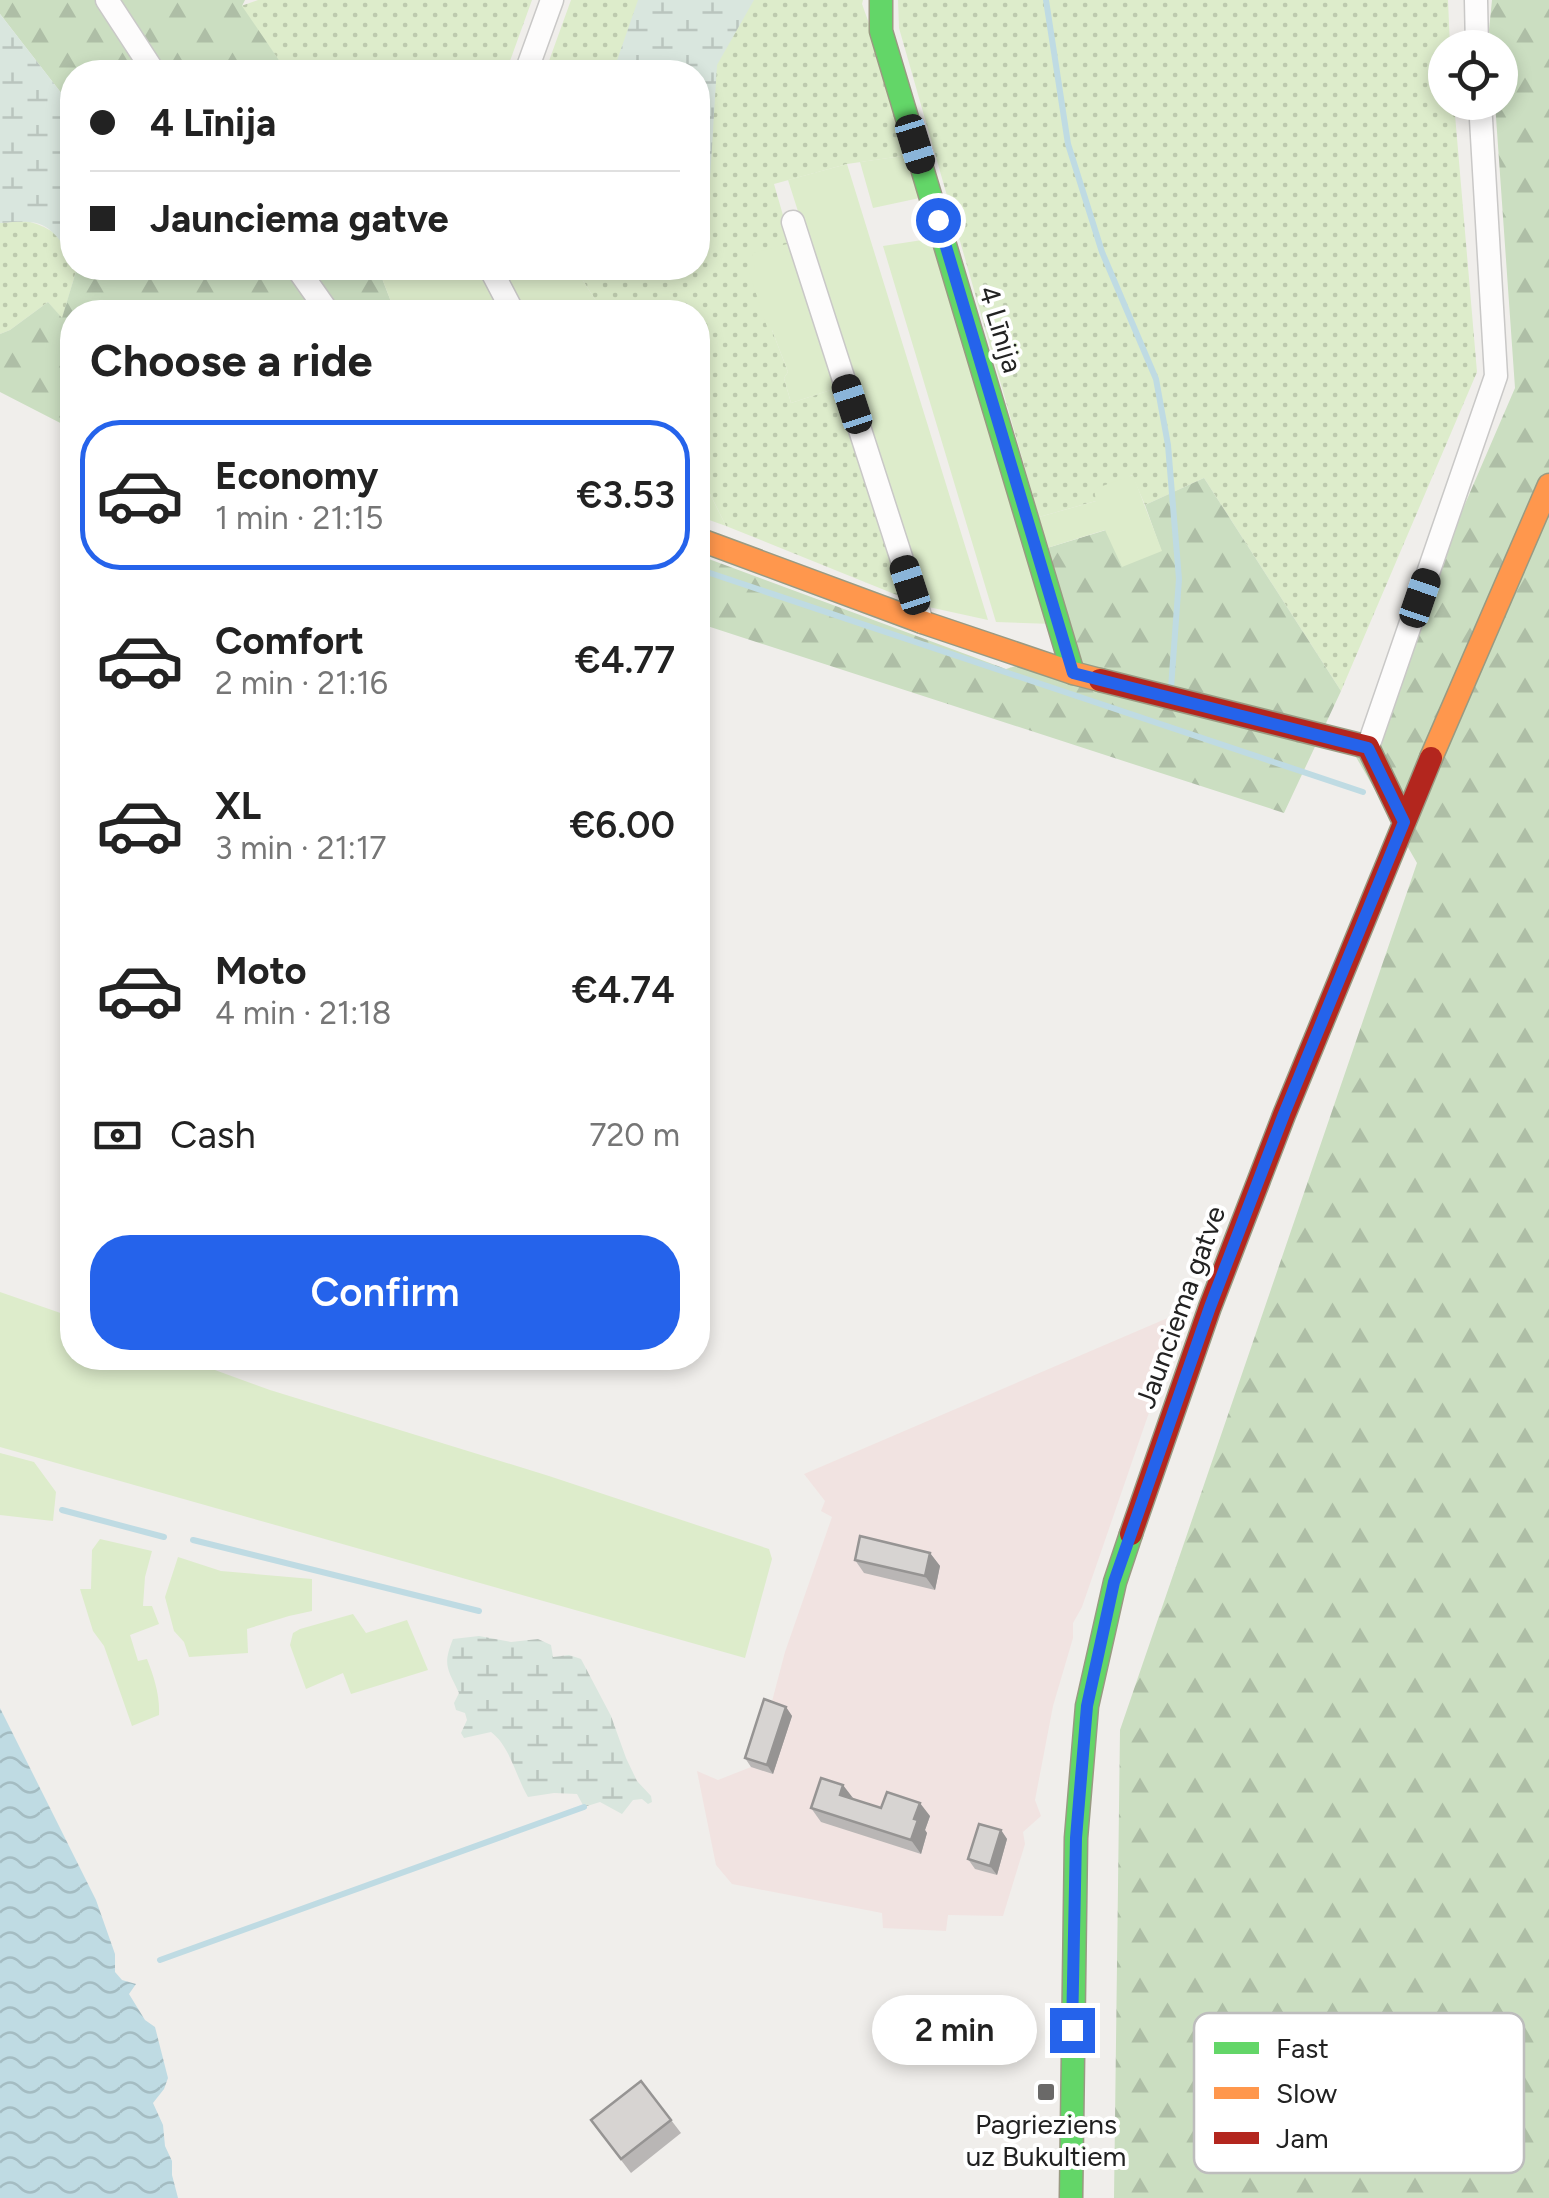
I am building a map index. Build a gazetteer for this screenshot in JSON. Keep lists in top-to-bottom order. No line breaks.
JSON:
{"streets":{"main road":["4 Līnija","Jaunciema gatve"]},"places":{"transit":["Pagrieziens uz Bukultiem"]},"legend":["Fast","Slow","Jam"],"page":{"banner":["4 Līnija","Jaunciema gatve"],"heading":"Choose a ride","list":[{"name":"Economy","note":"1 min · 21:15","value":"€3.53"},{"name":"Comfort","note":"2 min · 21:16","value":"€4.77"},{"name":"XL","note":"3 min · 21:17","value":"€6.00"},{"name":"Moto","note":"4 min · 21:18","value":"€4.74"}],"pay":["Cash","720 m"],"buttons":"Confirm","bubble":"2 min"}}
